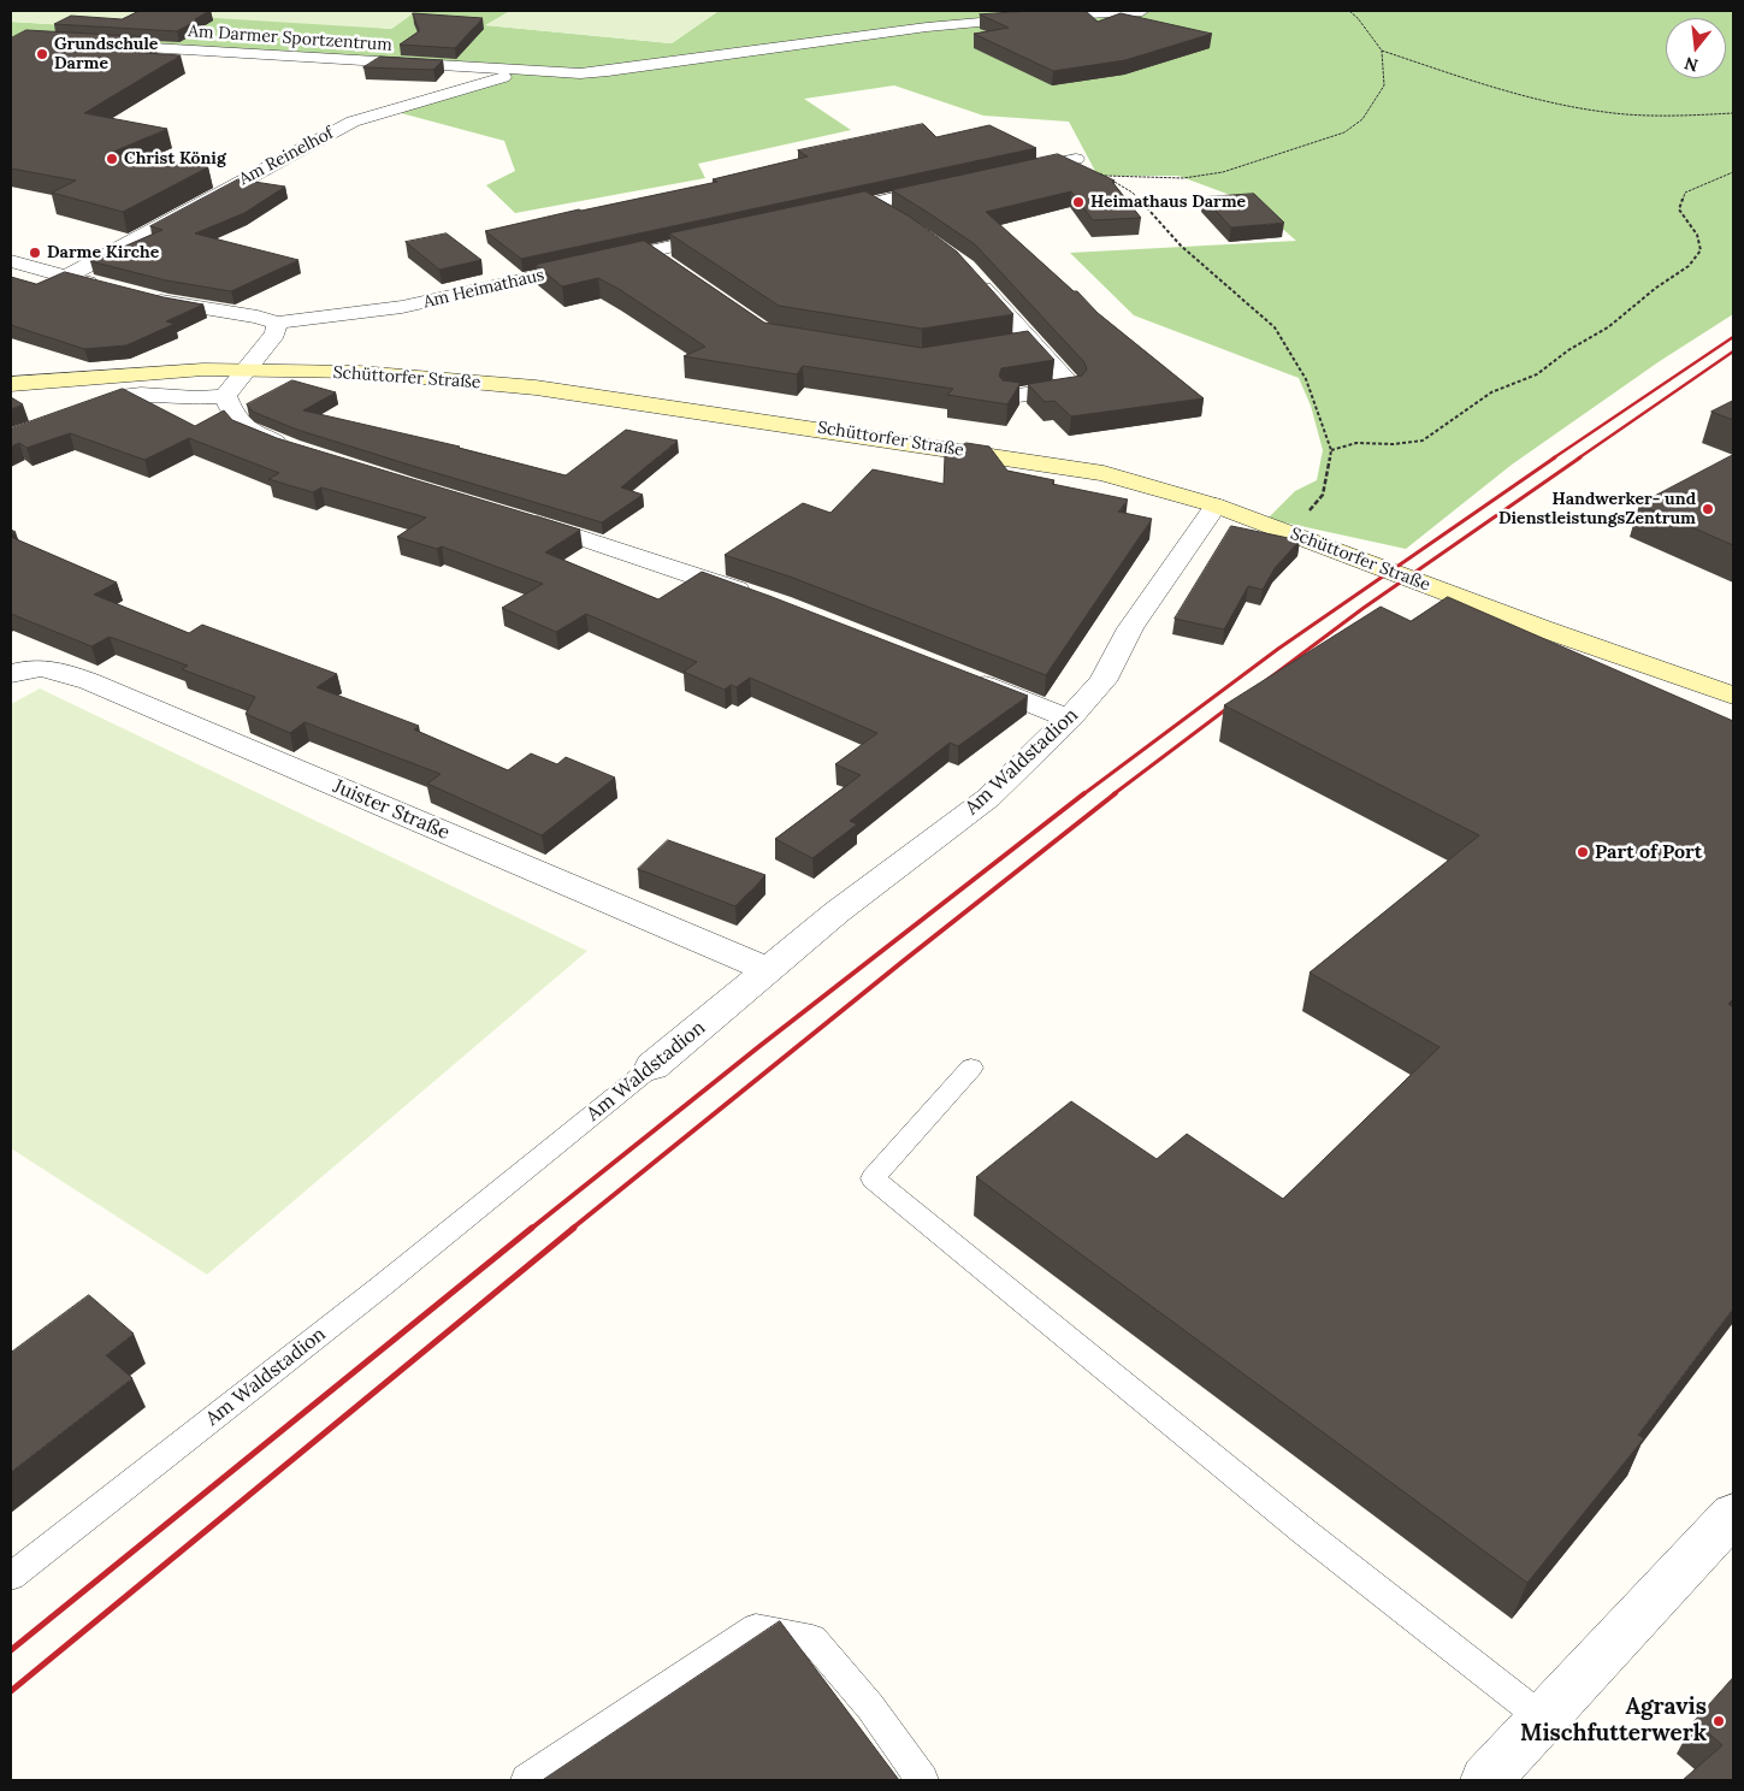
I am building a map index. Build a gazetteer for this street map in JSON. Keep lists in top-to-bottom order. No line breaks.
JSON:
{"streets":{"main road":["Schüttorfer Straße"],"street":["Am Darmer Sportzentrum","Am Reinelhof","Am Heimathaus","Am Waldstadion","Juister Straße"]},"crossings":[["Am Darmer Sportzentrum","Am Reinelhof"],["Schüttorfer Straße","Am Waldstadion"],["Am Waldstadion","Juister Straße"]],"places":["Grundschule Darme","Christ König","Heimathaus Darme","Darme Kirche","Handwerker- und DienstleistungsZentrum","Part of Port","Agravis Mischfutterwerk"],"north":"bottom"}
